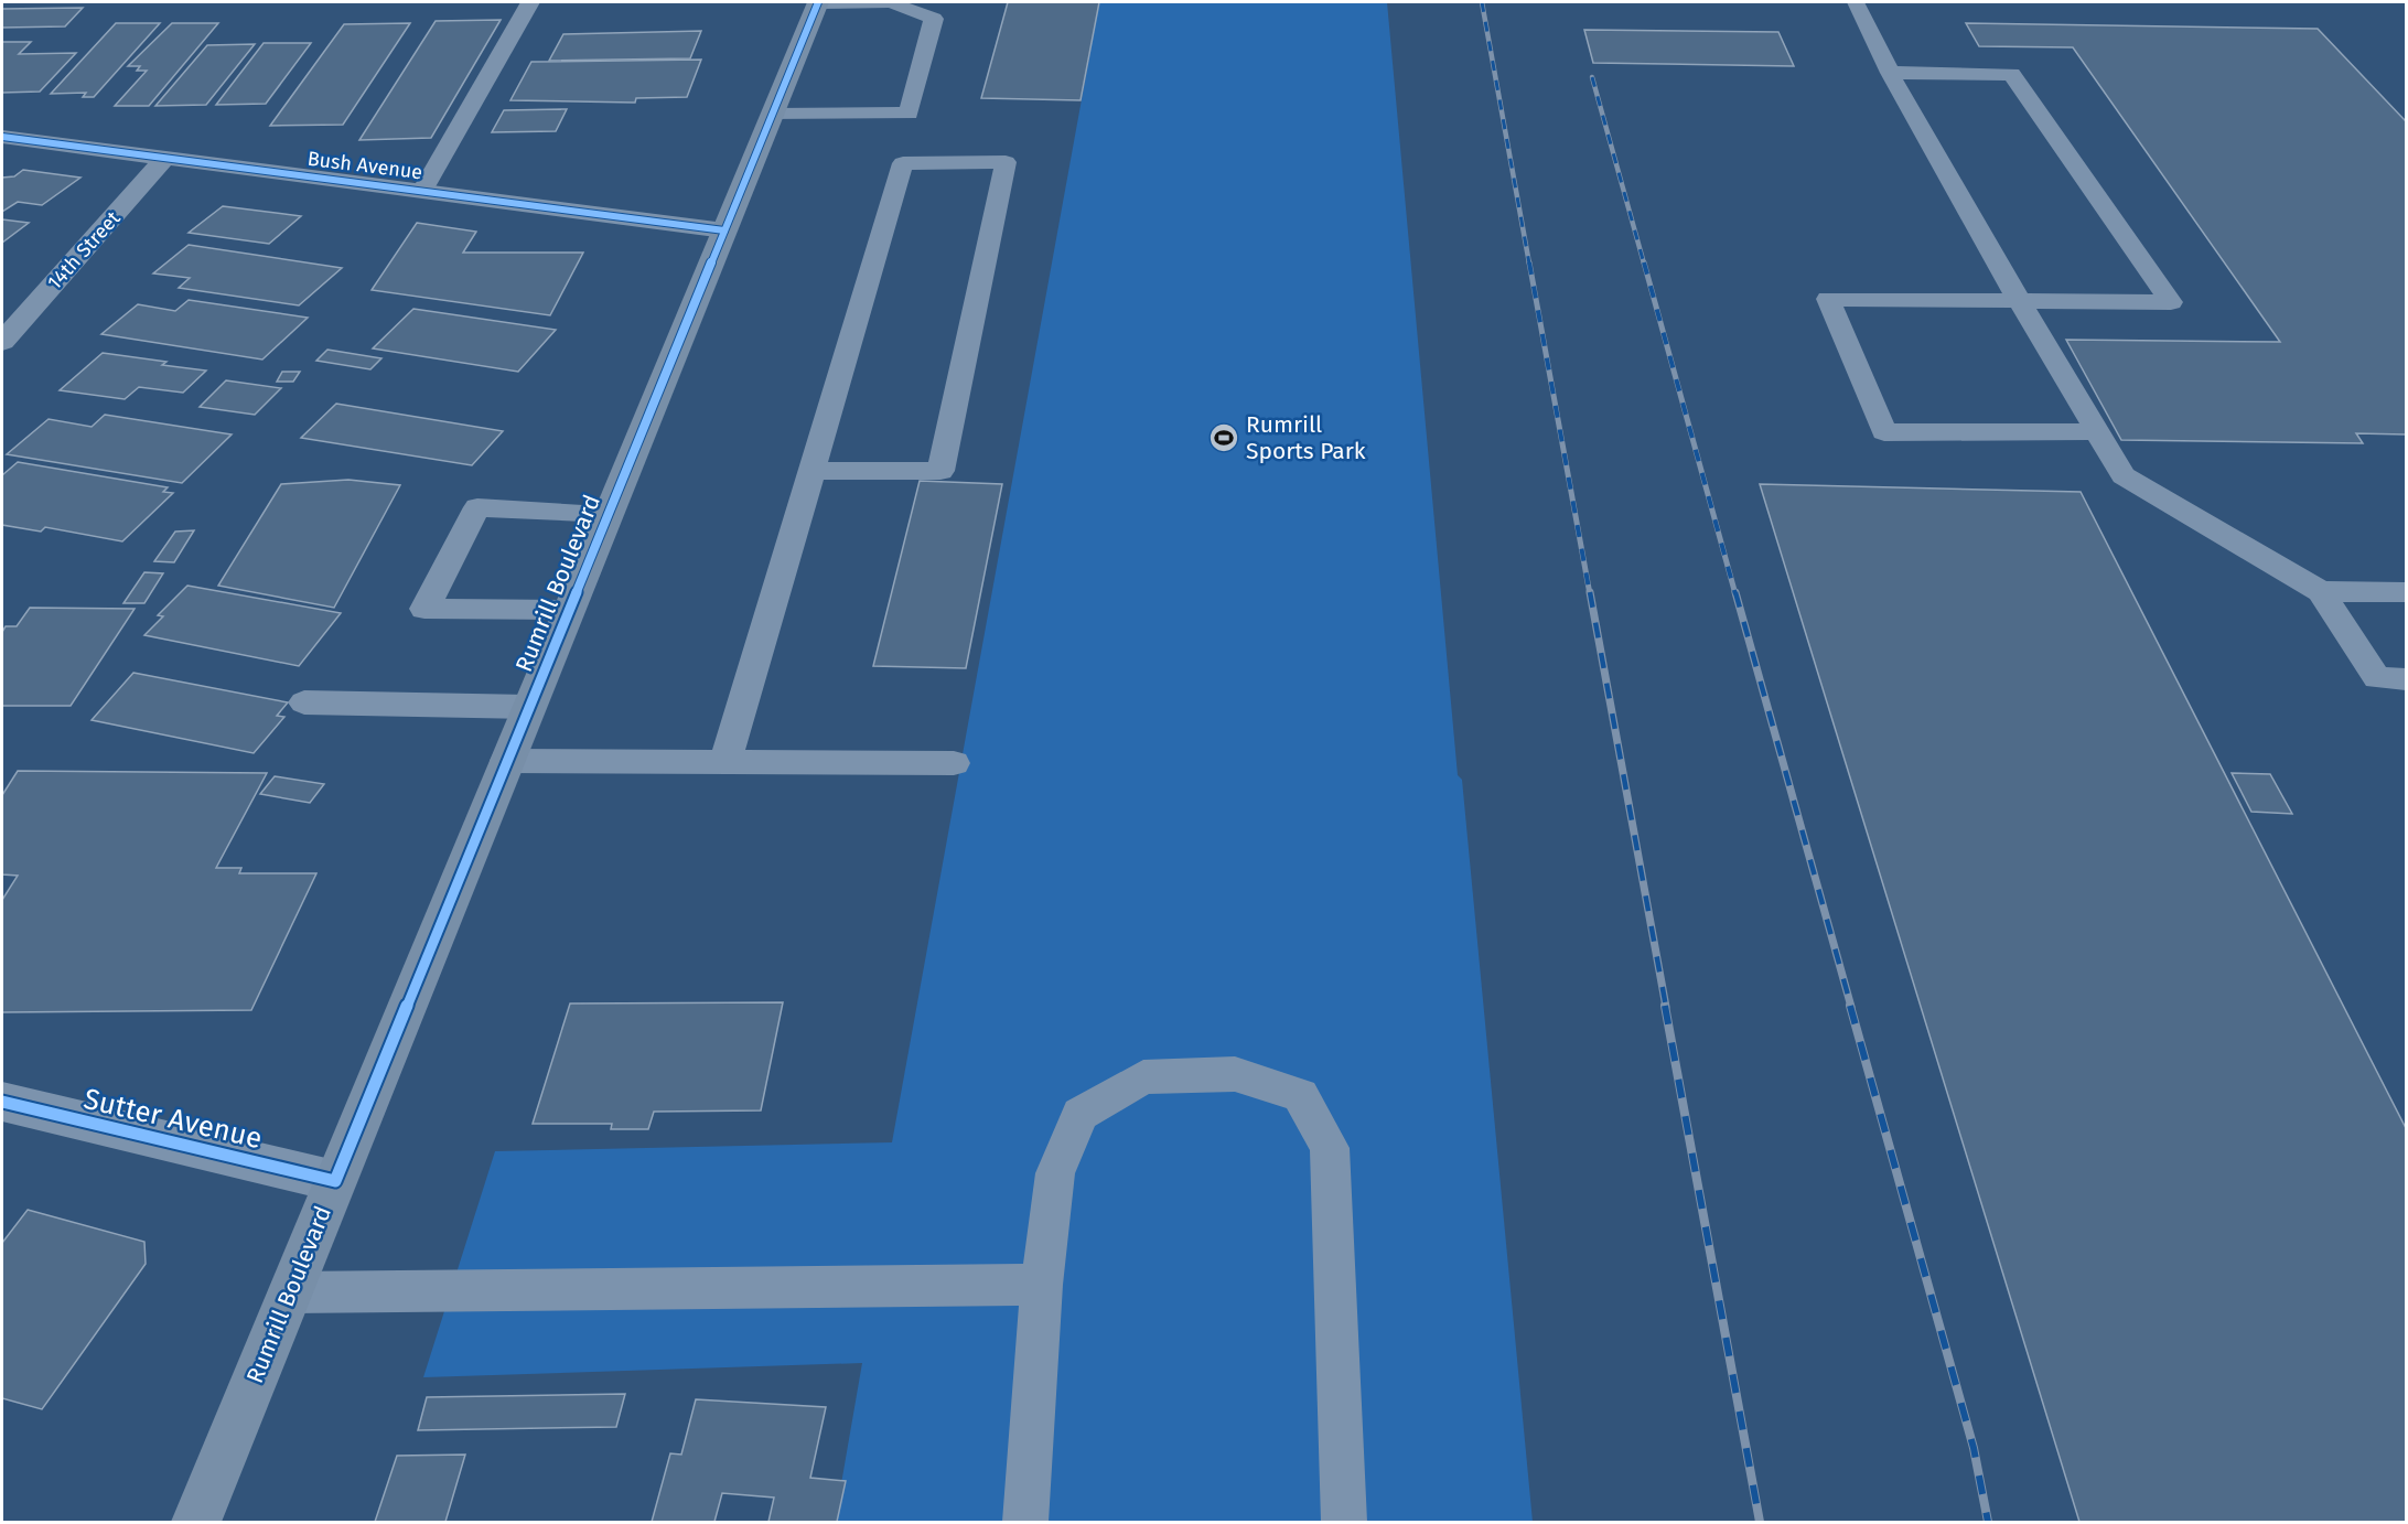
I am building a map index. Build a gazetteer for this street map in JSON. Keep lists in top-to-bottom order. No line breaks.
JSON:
{"streets":{"main road":["Rumrill Boulevard"],"street":["Bush Avenue","14th Street","Sutter Avenue"]},"crossings":[["Bush Avenue","14th Street"],["Bush Avenue","Rumrill Boulevard"],["Rumrill Boulevard","Sutter Avenue"]],"places":{"sports":["Rumrill Sports Park"]}}
